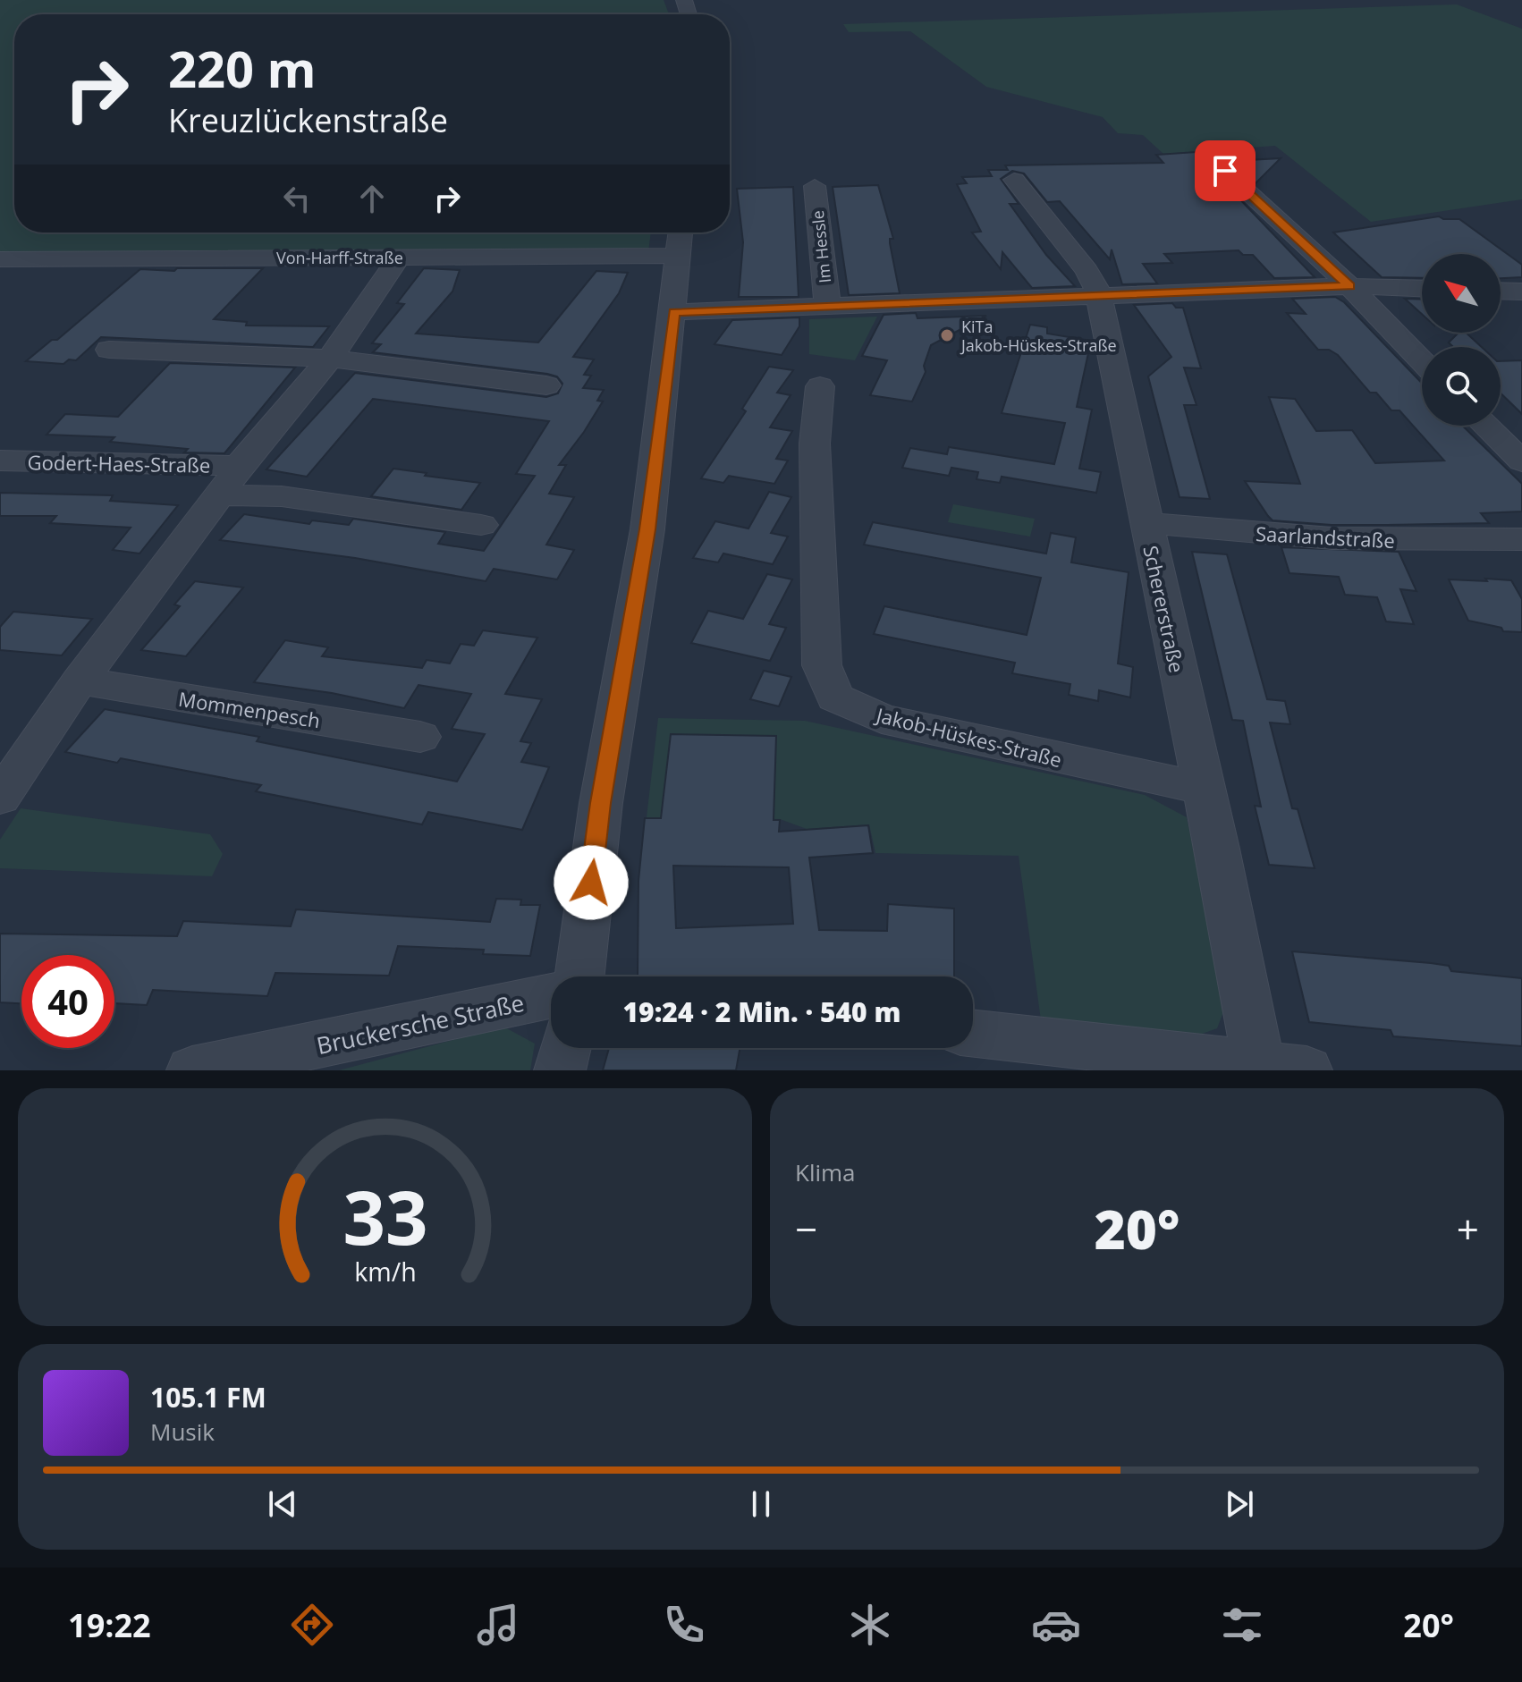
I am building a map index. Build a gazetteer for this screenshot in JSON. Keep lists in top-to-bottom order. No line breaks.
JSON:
{"streets":{"street":["Im Hessle","Von-Harff-Straße","Godert-Haes-Straße","Saarlandstraße","Schererstraße","Mommenpesch","Jakob-Hüskes-Straße","Bruckersche Straße"]},"crossings":[["Saarlandstraße","Schererstraße"],["Schererstraße","Jakob-Hüskes-Straße"]],"places":["KiTa Jakob-Hüskes-Straße"],"north":"top left","page":{"turn":["220 m","Kreuzlückenstraße"],"limit":"40","trip":"19:24 · 2 Min. · 540 m","tile":"Klima","heat":["−","20°","+"],"song":["105.1 FM","Musik"],"tabs":["19:22","20°"],"gauge":["33","km/h"]}}
